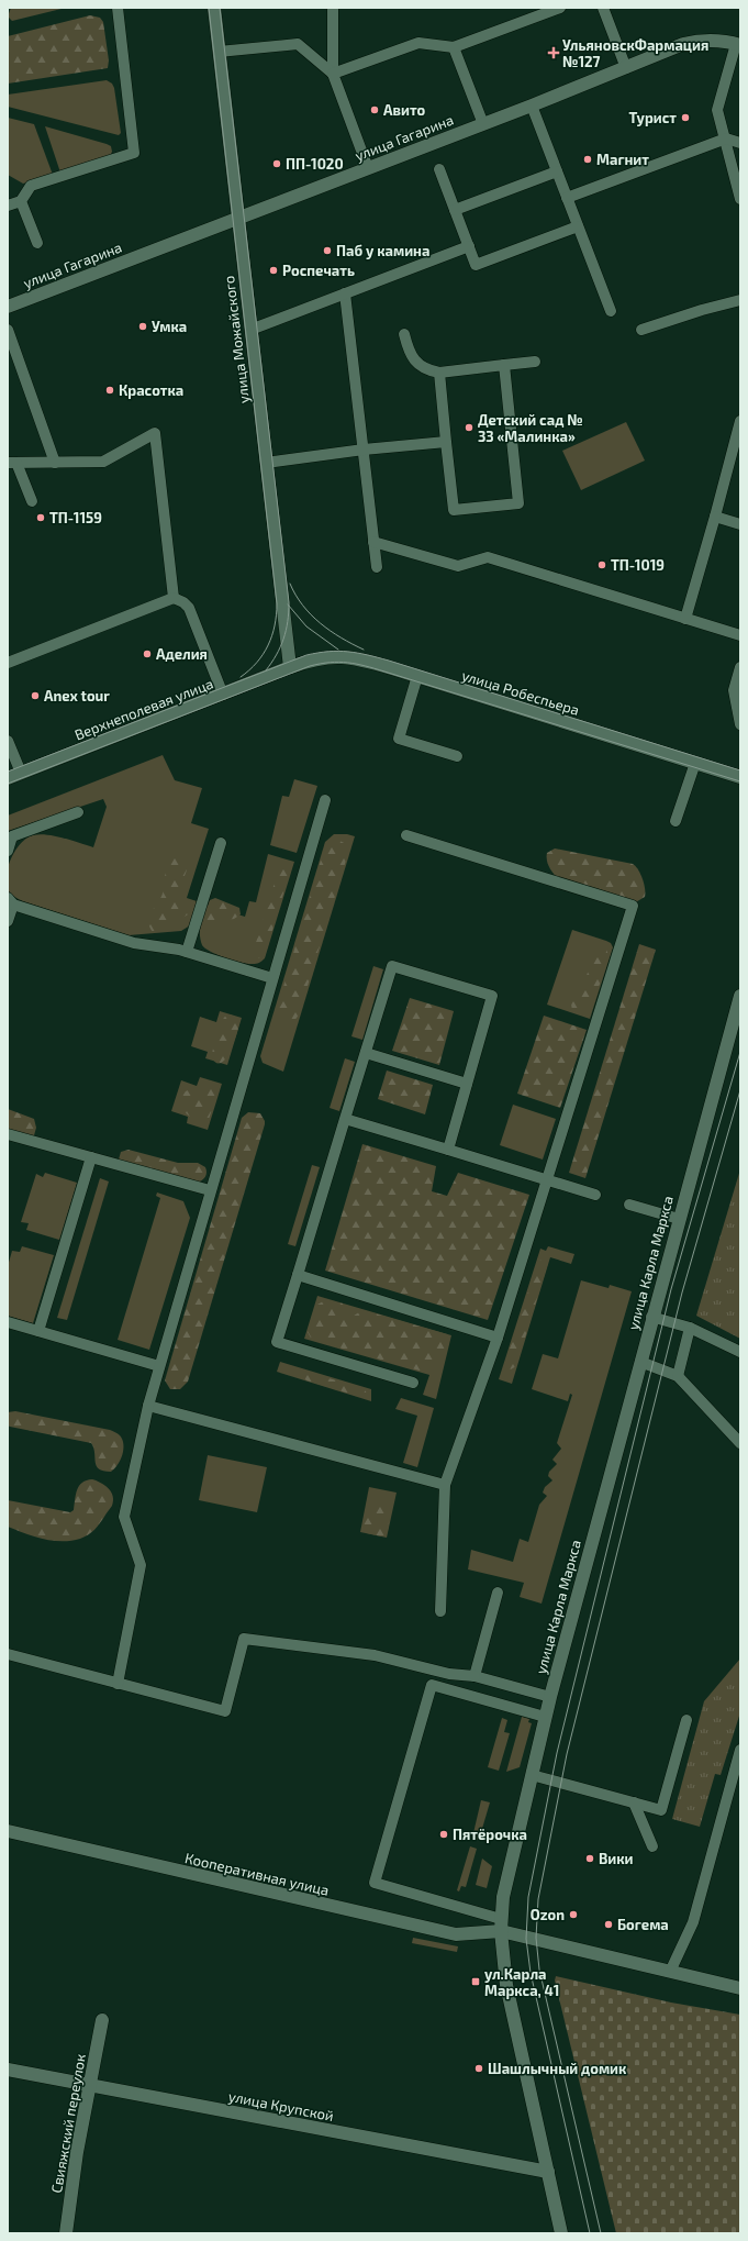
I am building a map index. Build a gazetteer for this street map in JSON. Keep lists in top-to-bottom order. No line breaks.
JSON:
{"streets":{"street":["улица Гагарина","улица Можайского","улица Робеспьера","Верхнеполевая улица","улица Карла Маркса","Кооперативная улица","улица Крупской","Свияжский переулок"]},"crossings":[["улица Гагарина","улица Можайского"],["улица Можайского","улица Робеспьера"],["улица Можайского","Верхнеполевая улица"],["улица Робеспьера","Верхнеполевая улица"],["улица Карла Маркса","Кооперативная улица"],["улица Карла Маркса","улица Крупской"],["улица Крупской","Свияжский переулок"]],"places":{"health":["УльяновскФармация №127"],"other":["Авито","Турист","Магнит","ПП-1020","Паб у камина","Роспечать","Умка","Красотка","Детский сад № 33 «Малинка»","ТП-1159","ТП-1019","Аделия","Anex tour","Пятёрочка","Вики","Ozon","Богема","Шашлычный домик"],"transit":["ул.Карла Маркса, 41"]}}
